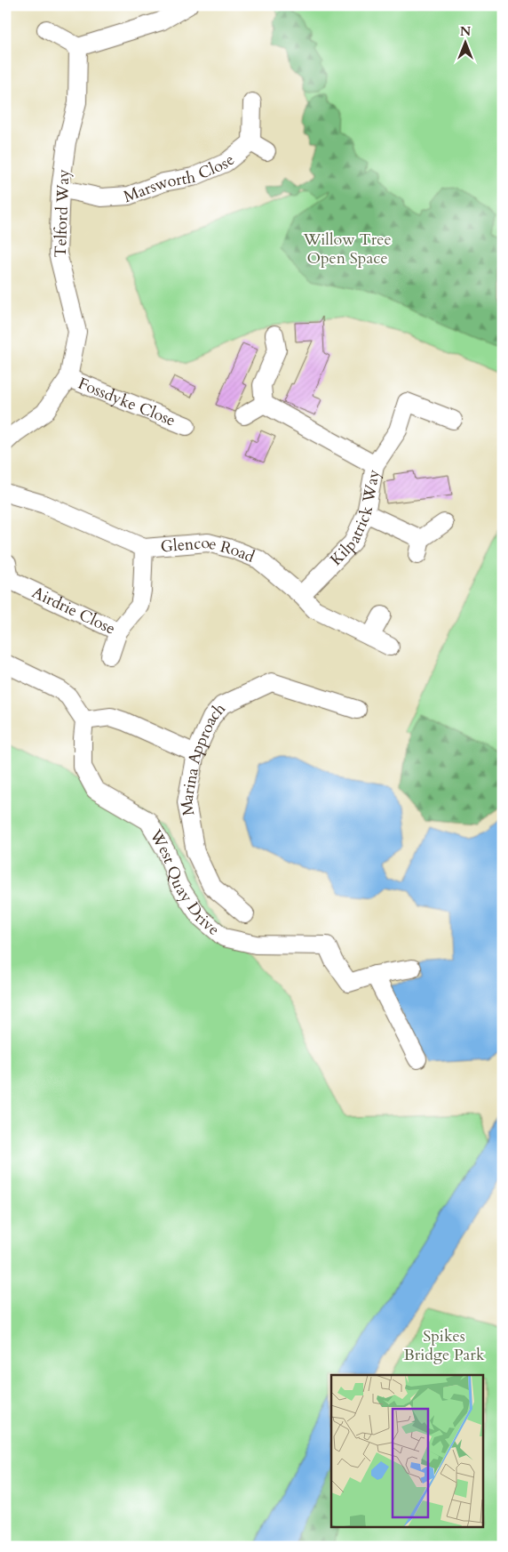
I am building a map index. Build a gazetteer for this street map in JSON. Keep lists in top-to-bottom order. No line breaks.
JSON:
{"streets":{"street":["Marsworth Close","Telford Way","Fossdyke Close","Kilpatrick Way","Glencoe Road","Airdrie Close","Marina Approach","West Quay Drive"]},"crossings":[["Marsworth Close","Telford Way"],["Telford Way","Fossdyke Close"],["Kilpatrick Way","Glencoe Road"],["Glencoe Road","Airdrie Close"]],"parks":["Willow Tree Open Space","Spikes Bridge Park"],"north":"top"}
